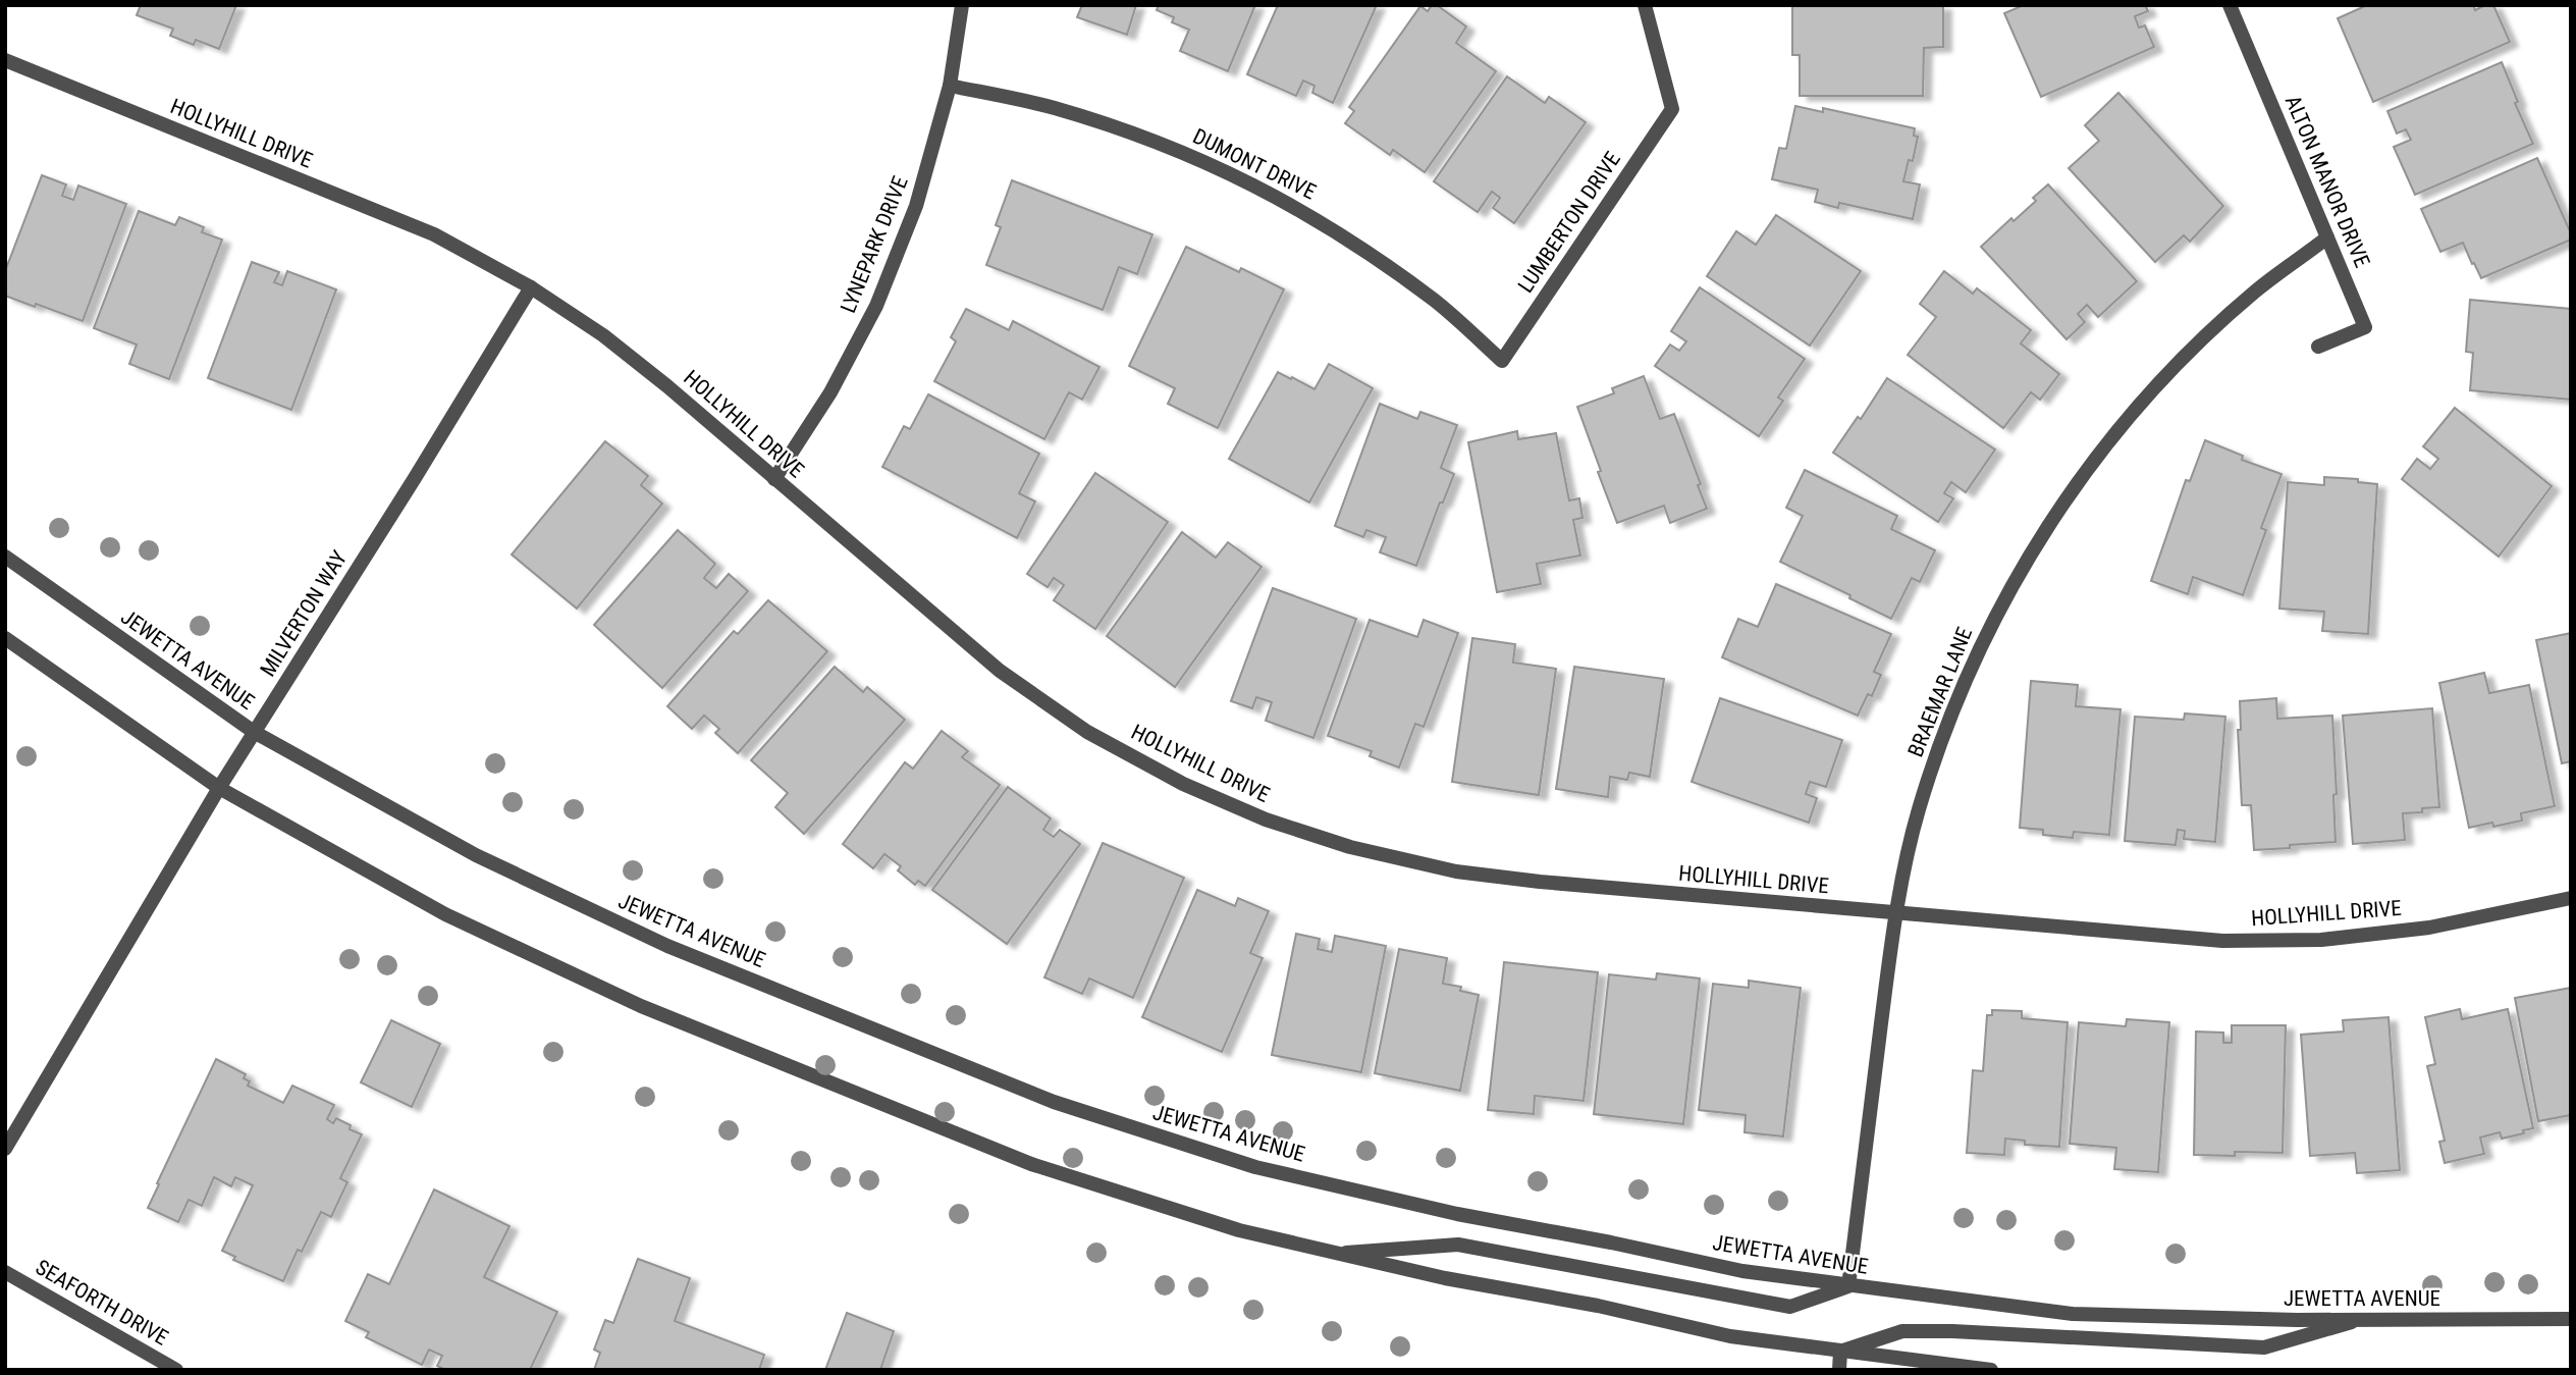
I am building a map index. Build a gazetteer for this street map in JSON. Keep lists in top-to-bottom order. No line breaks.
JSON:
{"streets":{"street":["HOLLYHILL DRIVE","DUMONT DRIVE","ALTON MANOR DRIVE","LUMBERTON DRIVE","LYNEPARK DRIVE","MILVERTON WAY","JEWETTA AVENUE","BRAEMAR LANE","SEAFORTH DRIVE"]},"crossings":[["HOLLYHILL DRIVE","LYNEPARK DRIVE"],["HOLLYHILL DRIVE","MILVERTON WAY"],["HOLLYHILL DRIVE","BRAEMAR LANE"],["DUMONT DRIVE","LUMBERTON DRIVE"],["DUMONT DRIVE","LYNEPARK DRIVE"],["ALTON MANOR DRIVE","BRAEMAR LANE"],["MILVERTON WAY","JEWETTA AVENUE"],["JEWETTA AVENUE","BRAEMAR LANE"]]}
